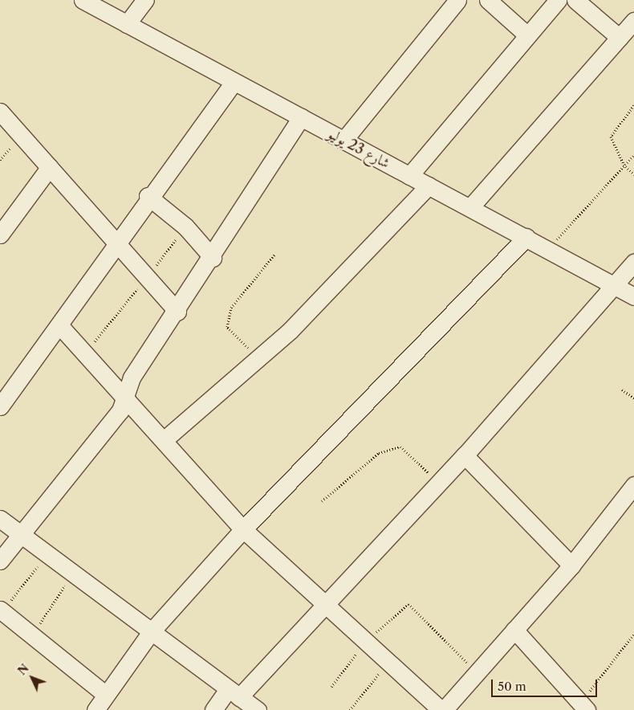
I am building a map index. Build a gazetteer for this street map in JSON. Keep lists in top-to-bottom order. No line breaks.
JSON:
{"streets":{"street":["شارع 23 يوليو"]},"scale_bar":"50 m","north":"top left"}
